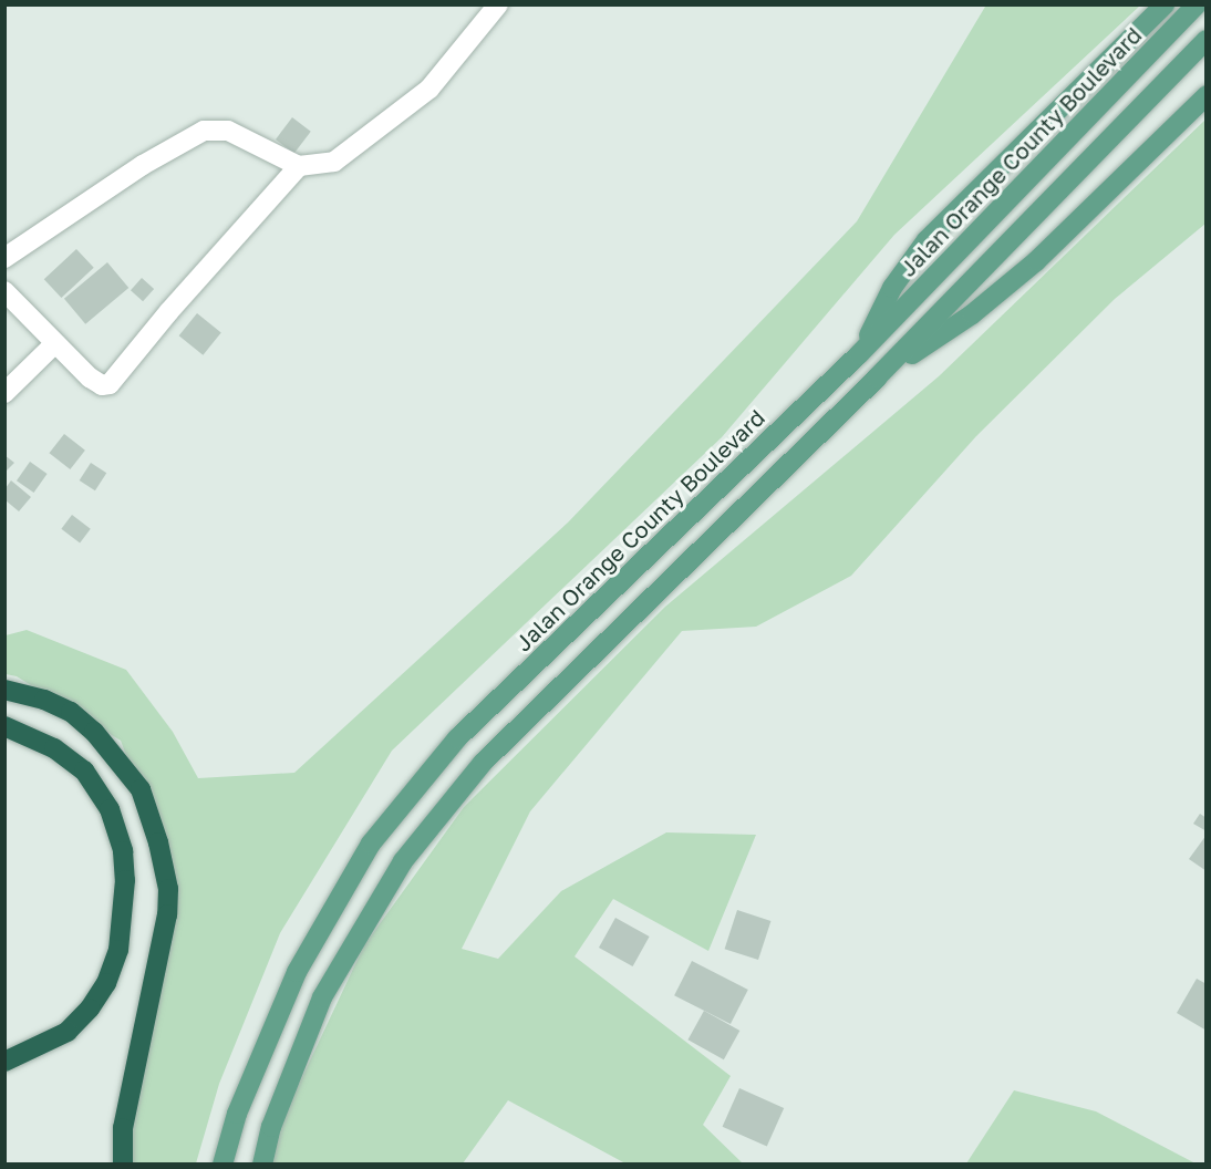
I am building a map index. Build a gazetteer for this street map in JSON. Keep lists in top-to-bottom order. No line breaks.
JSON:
{"streets":{"main road":["Jalan Orange County Boulevard"]}}
